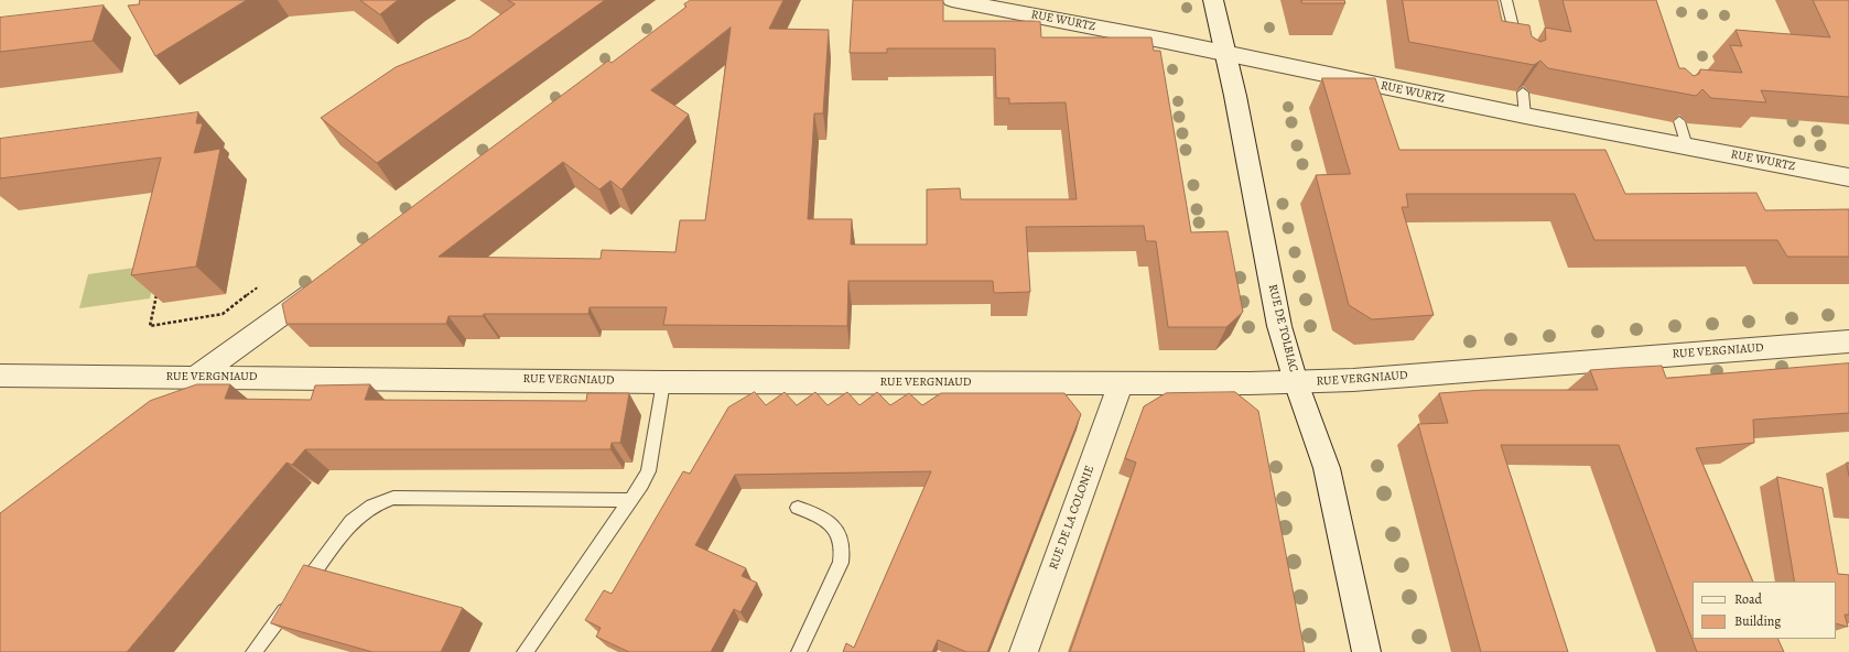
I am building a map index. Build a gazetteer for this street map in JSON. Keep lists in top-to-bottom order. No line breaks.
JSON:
{"streets":{"street":["RUE WURTZ","RUE DE TOLBIAC","RUE VERGNIAUD","RUE DE LA COLONIE"]},"crossings":[["RUE WURTZ","RUE DE TOLBIAC"],["RUE DE TOLBIAC","RUE VERGNIAUD"],["RUE VERGNIAUD","RUE DE LA COLONIE"]],"legend":["Road","Building"]}
